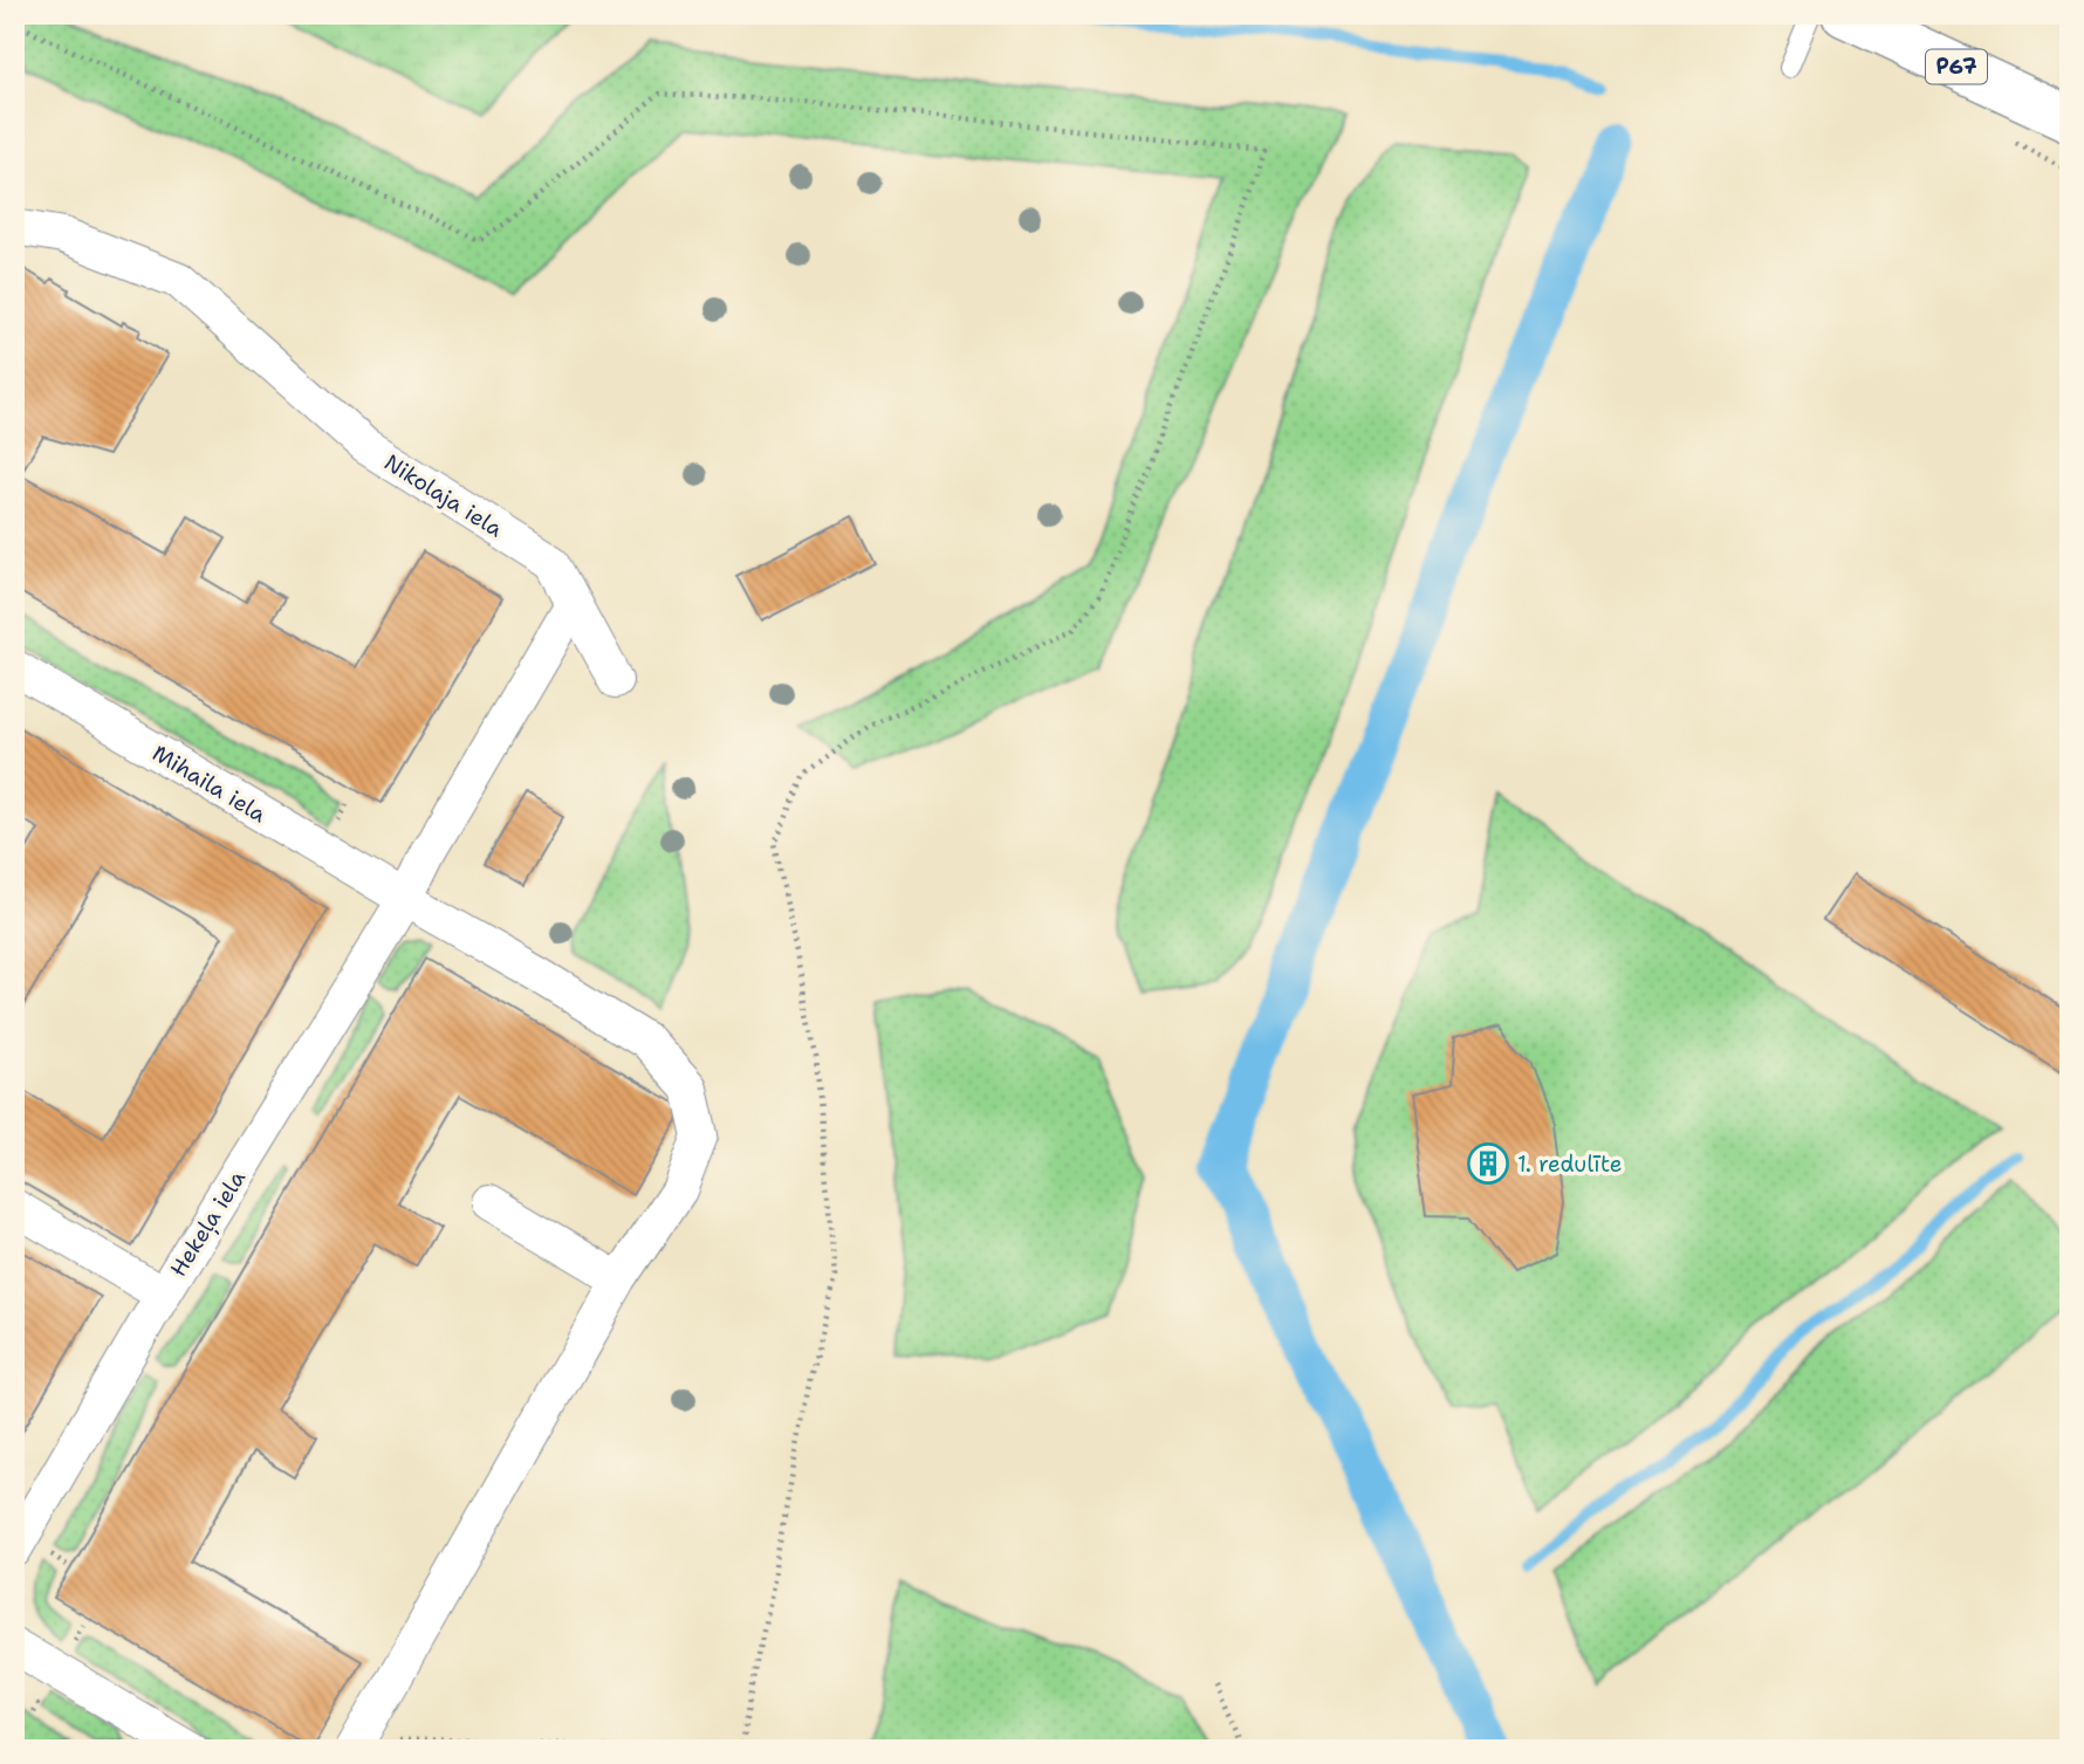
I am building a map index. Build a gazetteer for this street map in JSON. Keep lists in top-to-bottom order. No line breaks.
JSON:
{"streets":{"main road":["P67"],"street":["Nikolaja iela","Mihaila iela","Hekeļa iela"]},"crossings":[["Mihaila iela","Hekeļa iela"]],"places":{"building":["1. redulīte"]}}
